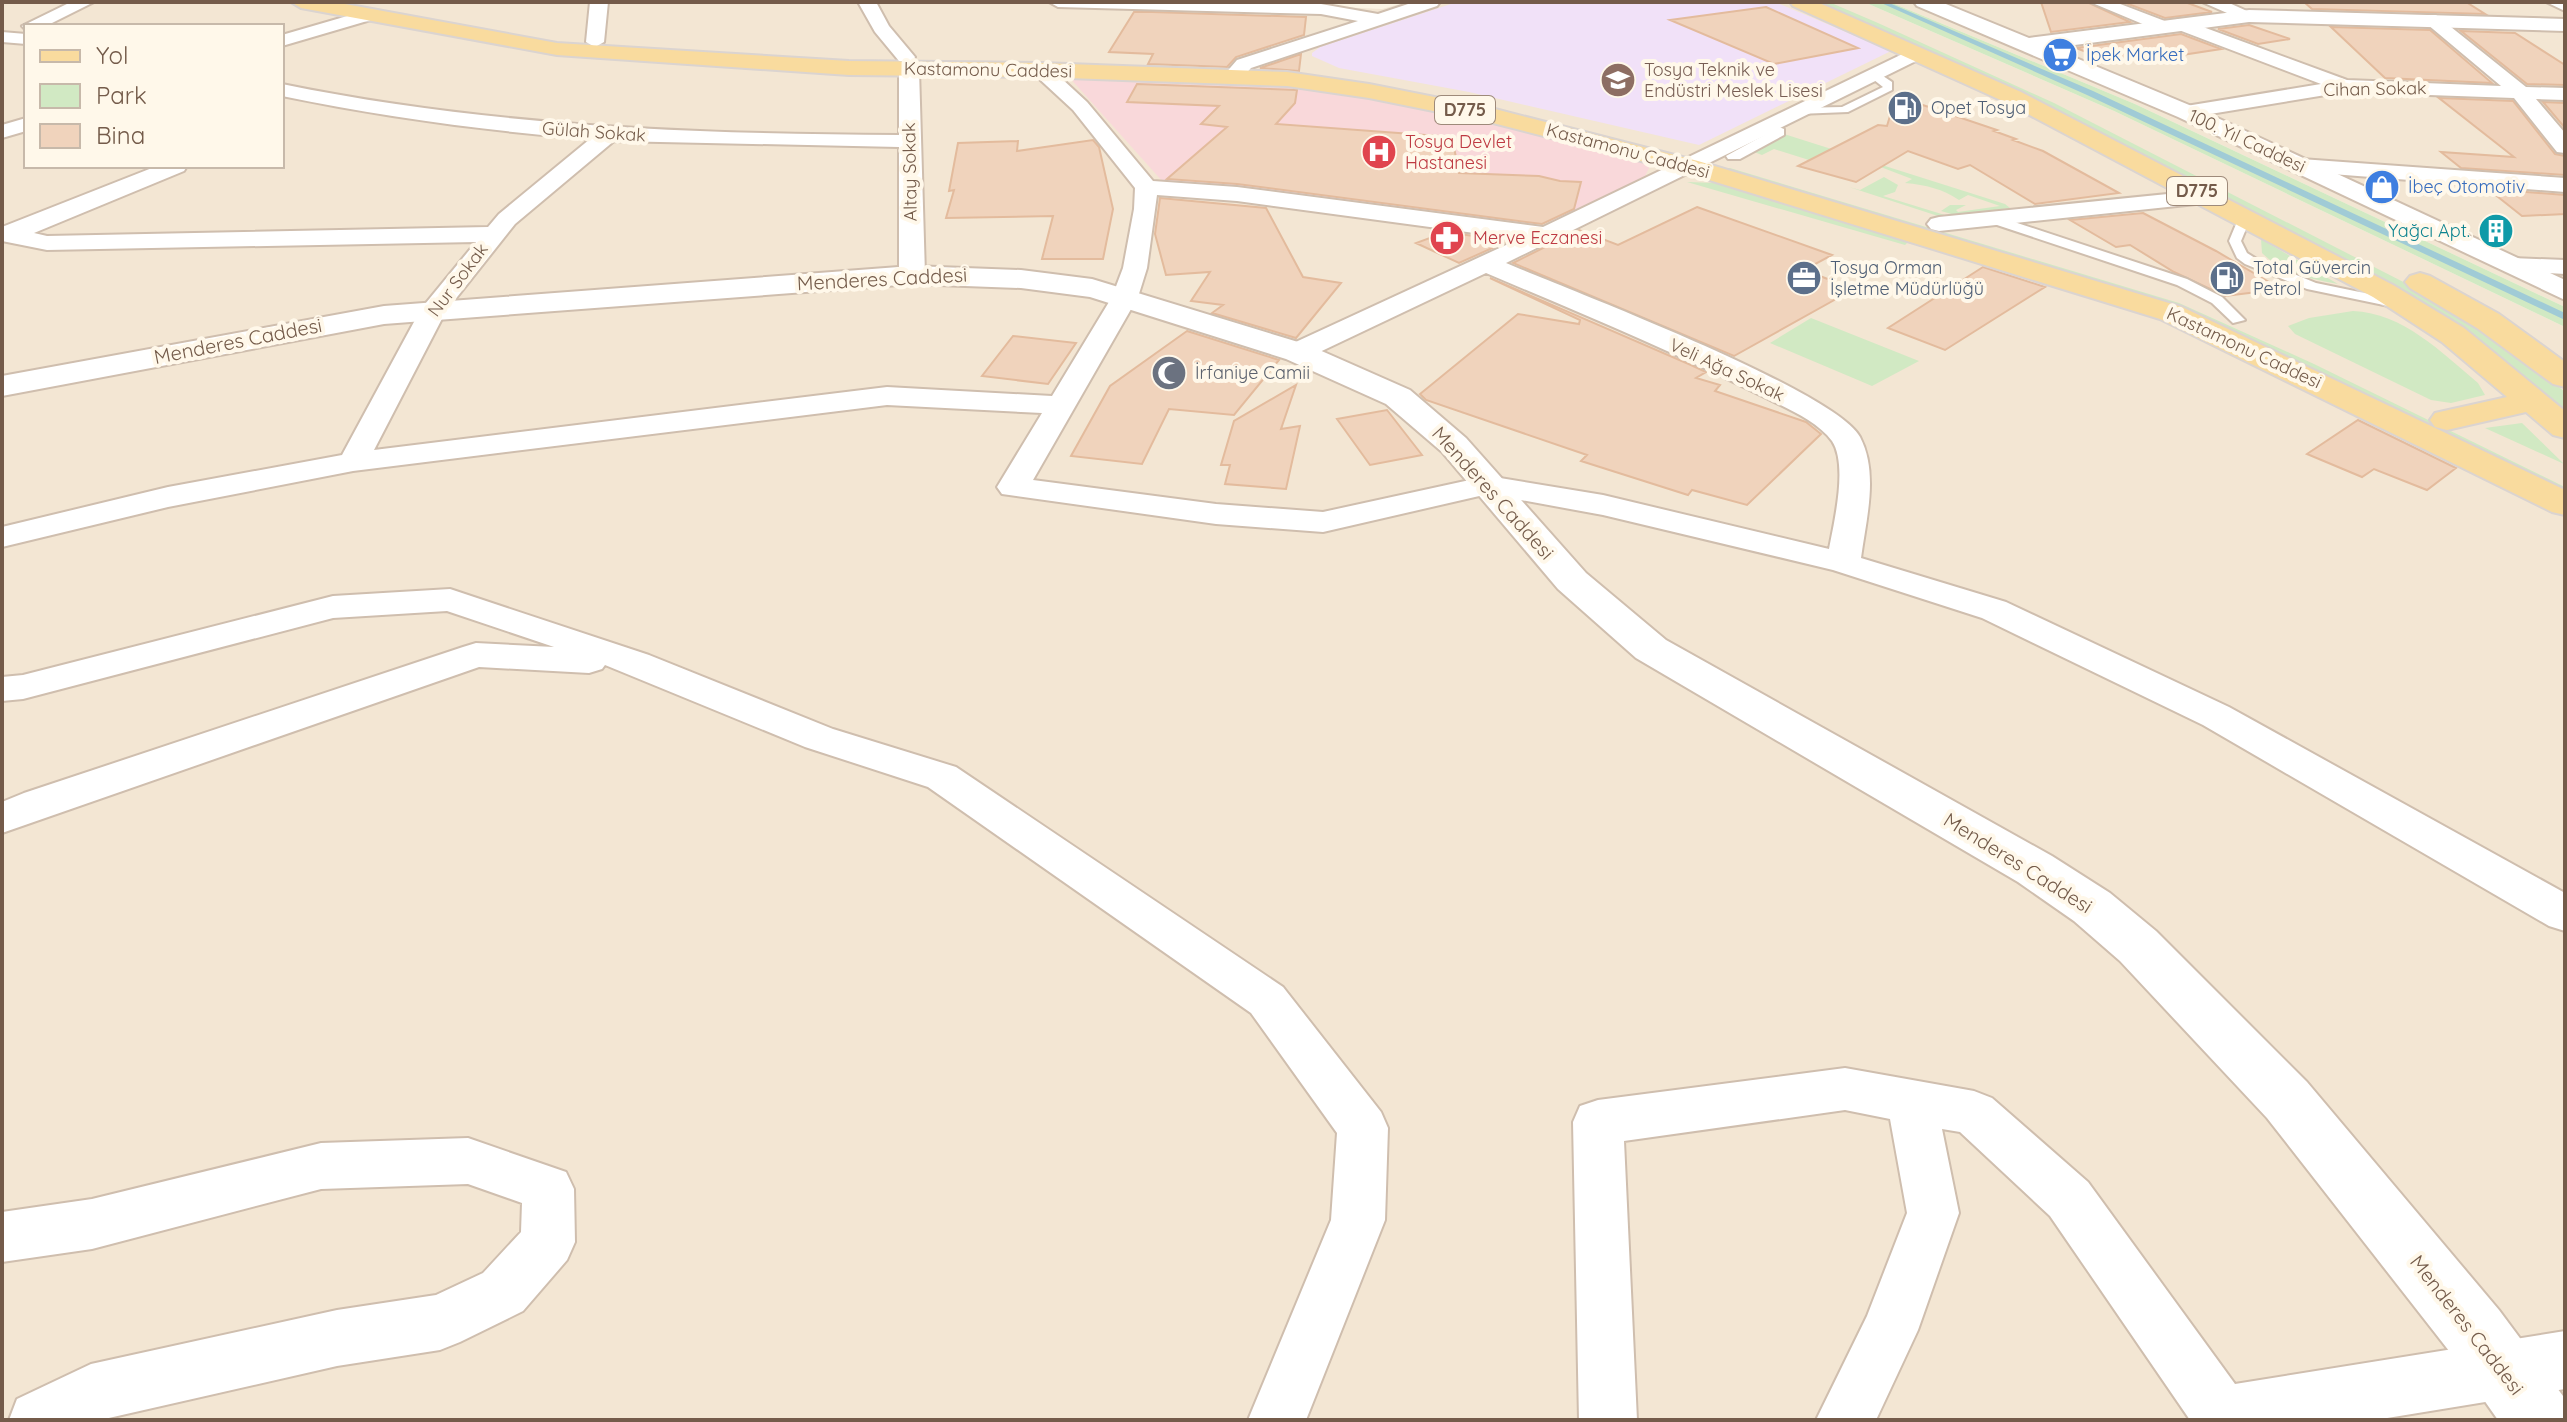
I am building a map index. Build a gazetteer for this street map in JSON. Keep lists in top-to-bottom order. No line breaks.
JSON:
{"streets":{"main road":["Kastamonu Caddesi","D775"],"street":["Cihan Sokak","Gülah Sokak","100. Yıl Caddesi","Altay Sokak","Menderes Caddesi","Nur Sokak","Veli Ağa Sokak"]},"crossings":[["Kastamonu Caddesi","Altay Sokak"],["Cihan Sokak","100. Yıl Caddesi"],["Gülah Sokak","Altay Sokak"],["Gülah Sokak","Nur Sokak"],["Altay Sokak","Menderes Caddesi"],["Menderes Caddesi","Nur Sokak"]],"places":{"supermarket":["İpek Market"],"school or university":["Tosya Teknik ve Endüstri Meslek Lisesi"],"fuel station":["Opet Tosya","Total Güvercin Petrol"],"hospital":["Tosya Devlet Hastanesi"],"shop":["İbeç Otomotiv"],"building":["Yağcı Apt."],"pharmacy":["Merve Eczanesi"],"office":["Tosya Orman İşletme Müdürlüğü"],"mosque":["İrfaniye Camii"]},"legend":["Yol","Park","Bina"]}
